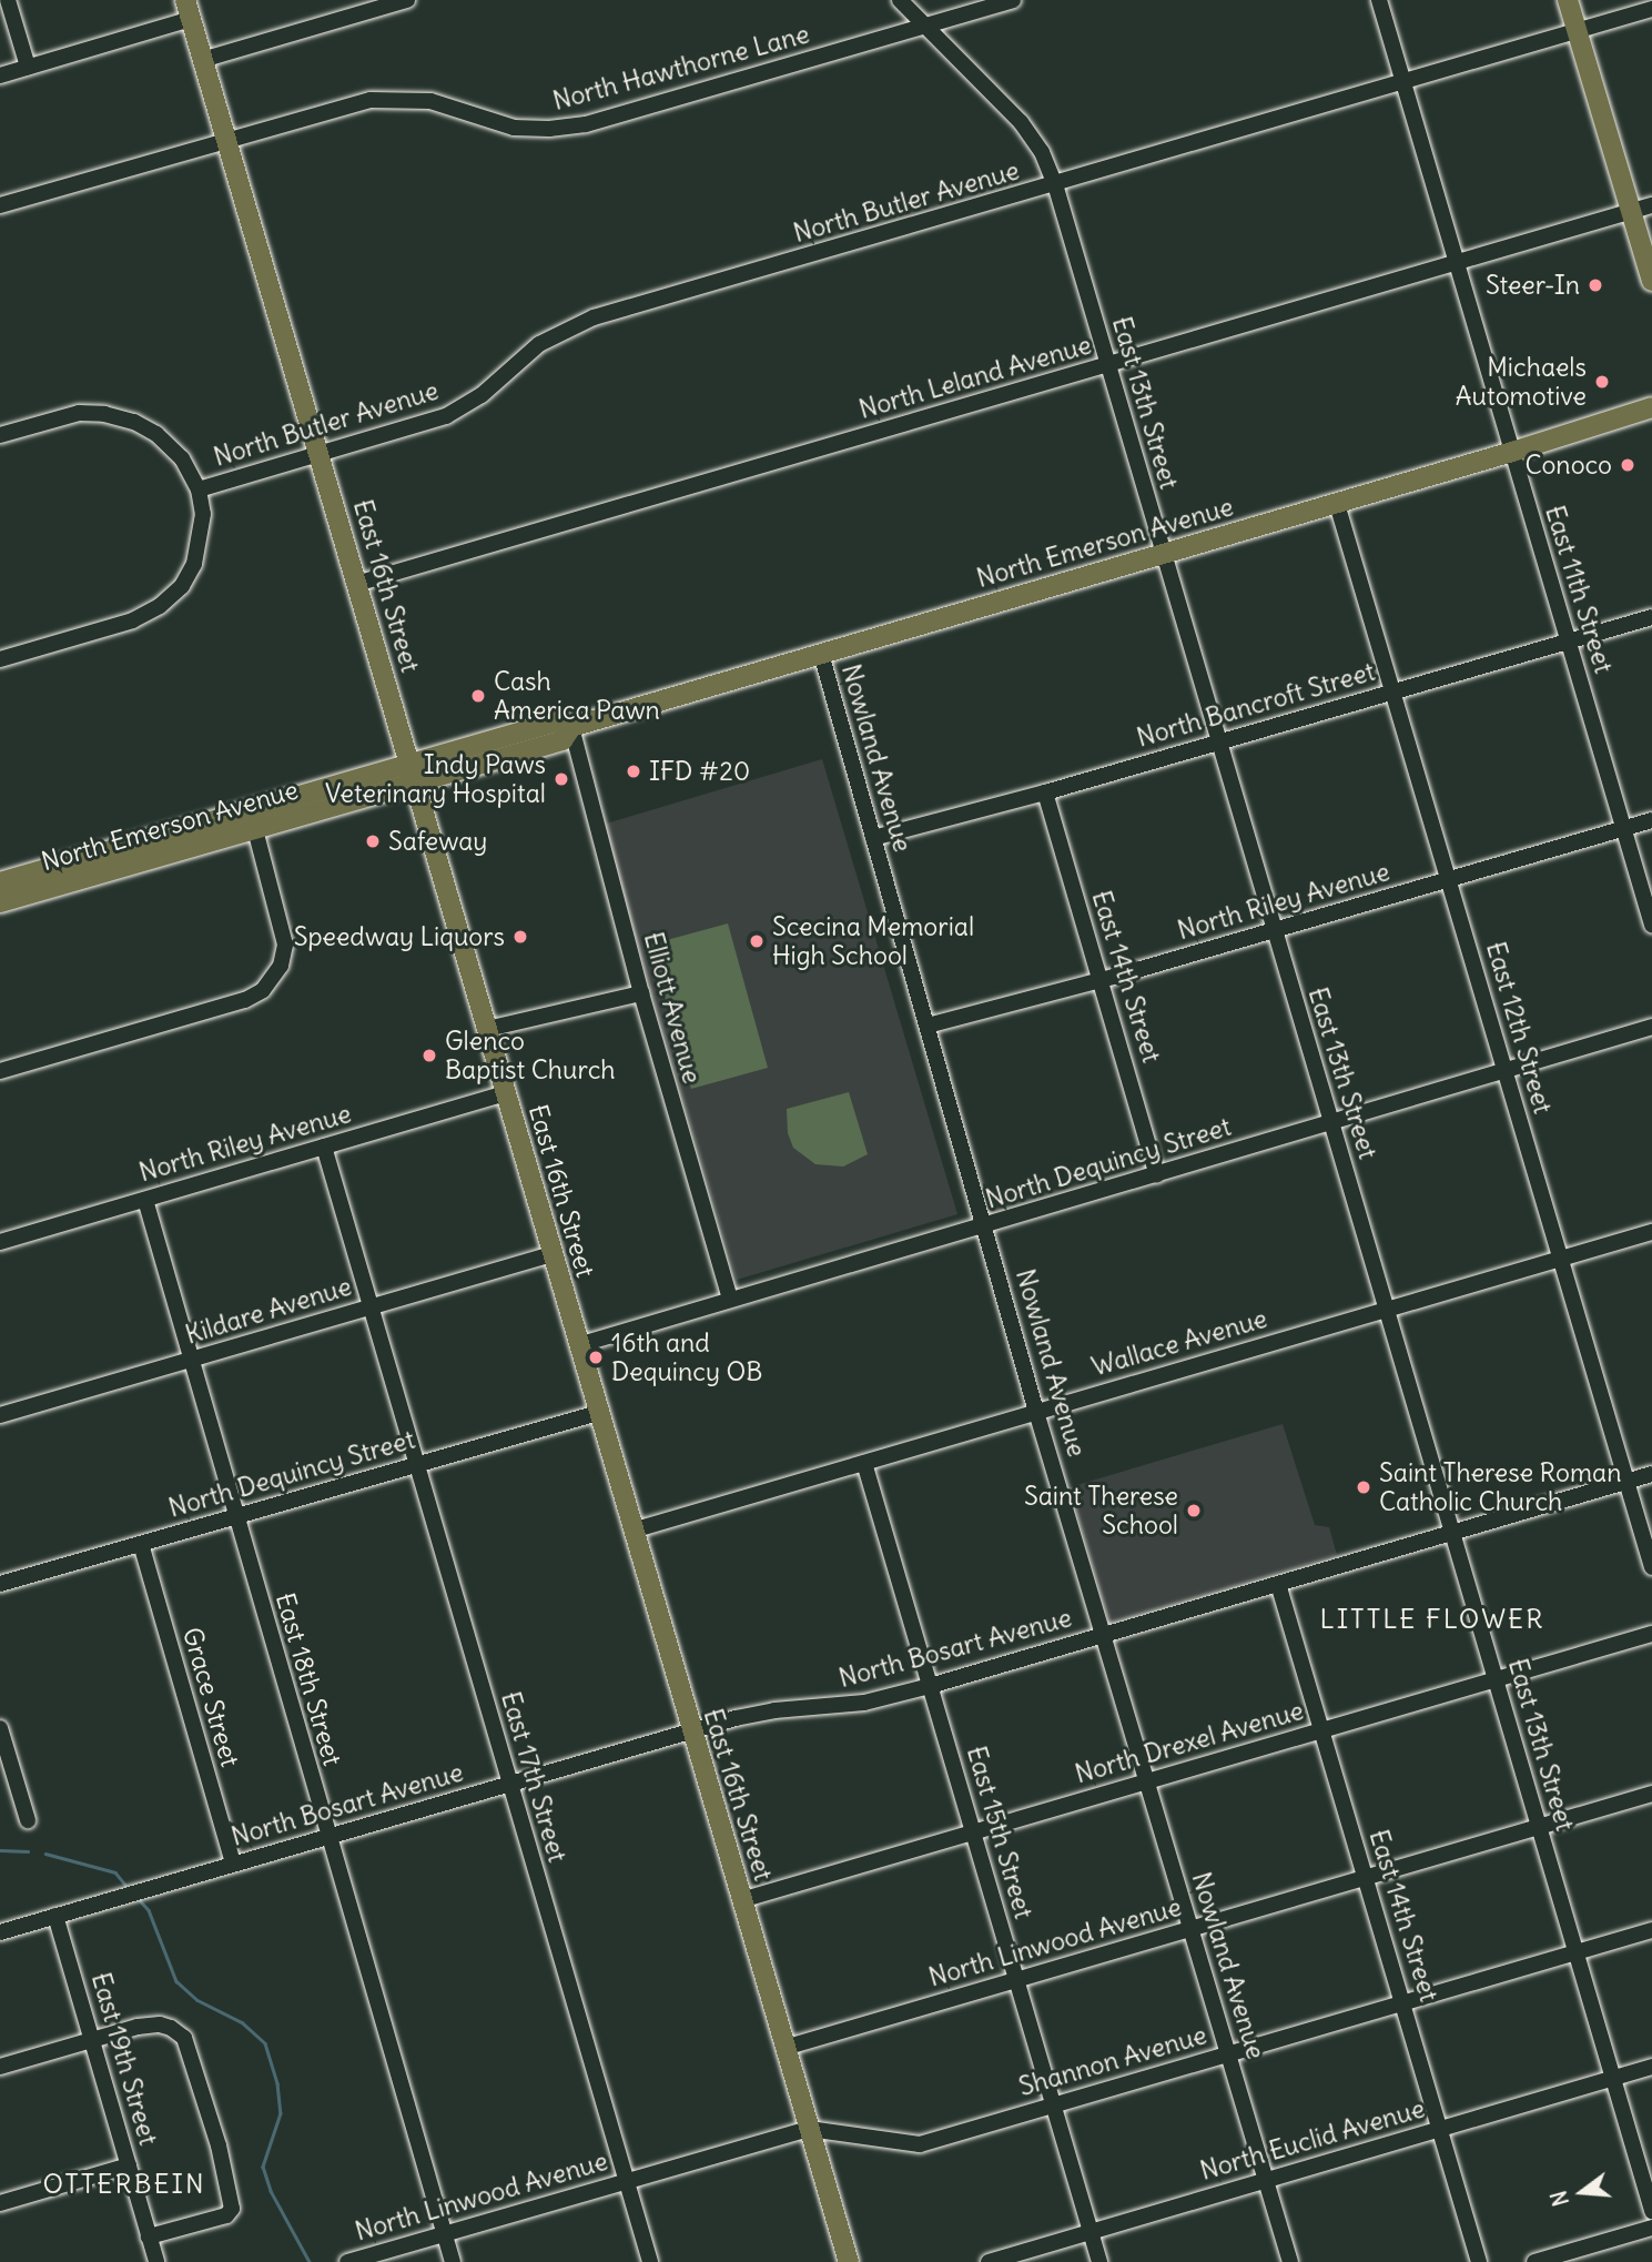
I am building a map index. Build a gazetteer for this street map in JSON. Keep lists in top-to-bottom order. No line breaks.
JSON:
{"streets":{"main road":["North Emerson Avenue","East 16th Street"],"street":["North Hawthorne Lane","North Butler Avenue","North Leland Avenue","East 13th Street","East 11th Street","North Bancroft Street","Nowland Avenue","North Riley Avenue","East 14th Street","Elliott Avenue","East 12th Street","North Dequincy Street","Kildare Avenue","Wallace Avenue","North Bosart Avenue","East 18th Street","Grace Street","North Drexel Avenue","East 17th Street","East 15th Street","North Linwood Avenue","East 19th Street","Shannon Avenue","North Euclid Avenue"]},"crossings":[["North Hawthorne Lane","East 13th Street"],["North Hawthorne Lane","East 16th Street"],["North Butler Avenue","East 13th Street"],["North Butler Avenue","East 16th Street"],["North Butler Avenue","East 11th Street"],["North Leland Avenue","East 13th Street"],["North Leland Avenue","East 16th Street"],["North Leland Avenue","East 11th Street"],["East 13th Street","North Emerson Avenue"],["East 13th Street","North Bancroft Street"],["East 13th Street","North Riley Avenue"],["East 13th Street","North Dequincy Street"],["East 13th Street","Wallace Avenue"],["East 13th Street","North Bosart Avenue"],["East 13th Street","North Drexel Avenue"],["East 13th Street","North Linwood Avenue"],["East 13th Street","Shannon Avenue"],["East 13th Street","North Euclid Avenue"],["North Emerson Avenue","East 16th Street"],["North Emerson Avenue","East 11th Street"],["North Emerson Avenue","Nowland Avenue"],["North Emerson Avenue","Elliott Avenue"],["North Emerson Avenue","East 12th Street"],["East 16th Street","North Riley Avenue"],["East 16th Street","North Dequincy Street"],["East 16th Street","Kildare Avenue"],["East 16th Street","Wallace Avenue"],["East 16th Street","North Bosart Avenue"],["East 16th Street","North Drexel Avenue"],["East 16th Street","North Linwood Avenue"],["East 16th Street","Shannon Avenue"],["East 11th Street","North Bancroft Street"],["East 11th Street","North Riley Avenue"],["North Bancroft Street","Nowland Avenue"],["North Bancroft Street","East 14th Street"],["North Bancroft Street","East 12th Street"],["Nowland Avenue","North Riley Avenue"],["Nowland Avenue","North Dequincy Street"],["Nowland Avenue","Wallace Avenue"],["Nowland Avenue","North Bosart Avenue"],["Nowland Avenue","North Drexel Avenue"],["Nowland Avenue","North Linwood Avenue"],["Nowland Avenue","Shannon Avenue"],["Nowland Avenue","North Euclid Avenue"],["North Riley Avenue","East 14th Street"],["North Riley Avenue","East 12th Street"],["North Riley Avenue","East 18th Street"],["North Riley Avenue","East 17th Street"],["East 14th Street","North Dequincy Street"],["East 14th Street","North Bosart Avenue"],["East 14th Street","North Drexel Avenue"],["East 14th Street","North Linwood Avenue"],["East 14th Street","Shannon Avenue"],["East 14th Street","North Euclid Avenue"],["Elliott Avenue","North Dequincy Street"],["East 12th Street","North Dequincy Street"],["East 12th Street","Wallace Avenue"],["East 12th Street","North Bosart Avenue"],["North Dequincy Street","East 18th Street"],["North Dequincy Street","Grace Street"],["North Dequincy Street","East 17th Street"],["Kildare Avenue","East 18th Street"],["Kildare Avenue","East 17th Street"],["Wallace Avenue","East 15th Street"],["North Bosart Avenue","East 18th Street"],["North Bosart Avenue","Grace Street"],["North Bosart Avenue","East 17th Street"],["North Bosart Avenue","East 15th Street"],["North Bosart Avenue","East 19th Street"],["East 18th Street","North Linwood Avenue"],["North Drexel Avenue","East 15th Street"],["East 17th Street","North Linwood Avenue"],["East 15th Street","North Linwood Avenue"],["East 15th Street","Shannon Avenue"],["East 15th Street","North Euclid Avenue"],["North Linwood Avenue","Shannon Avenue"]],"districts":["LITTLE FLOWER","OTTERBEIN"],"places":["Steer-In","Michaels Automotive","Conoco","Cash America Pawn","IFD #20","Indy Paws Veterinary Hospital","Safeway","Speedway Liquors","Scecina Memorial High School","Glenco Baptist Church","16th and Dequincy OB","Saint Therese Roman Catholic Church","Saint Therese School"],"north":"left"}
